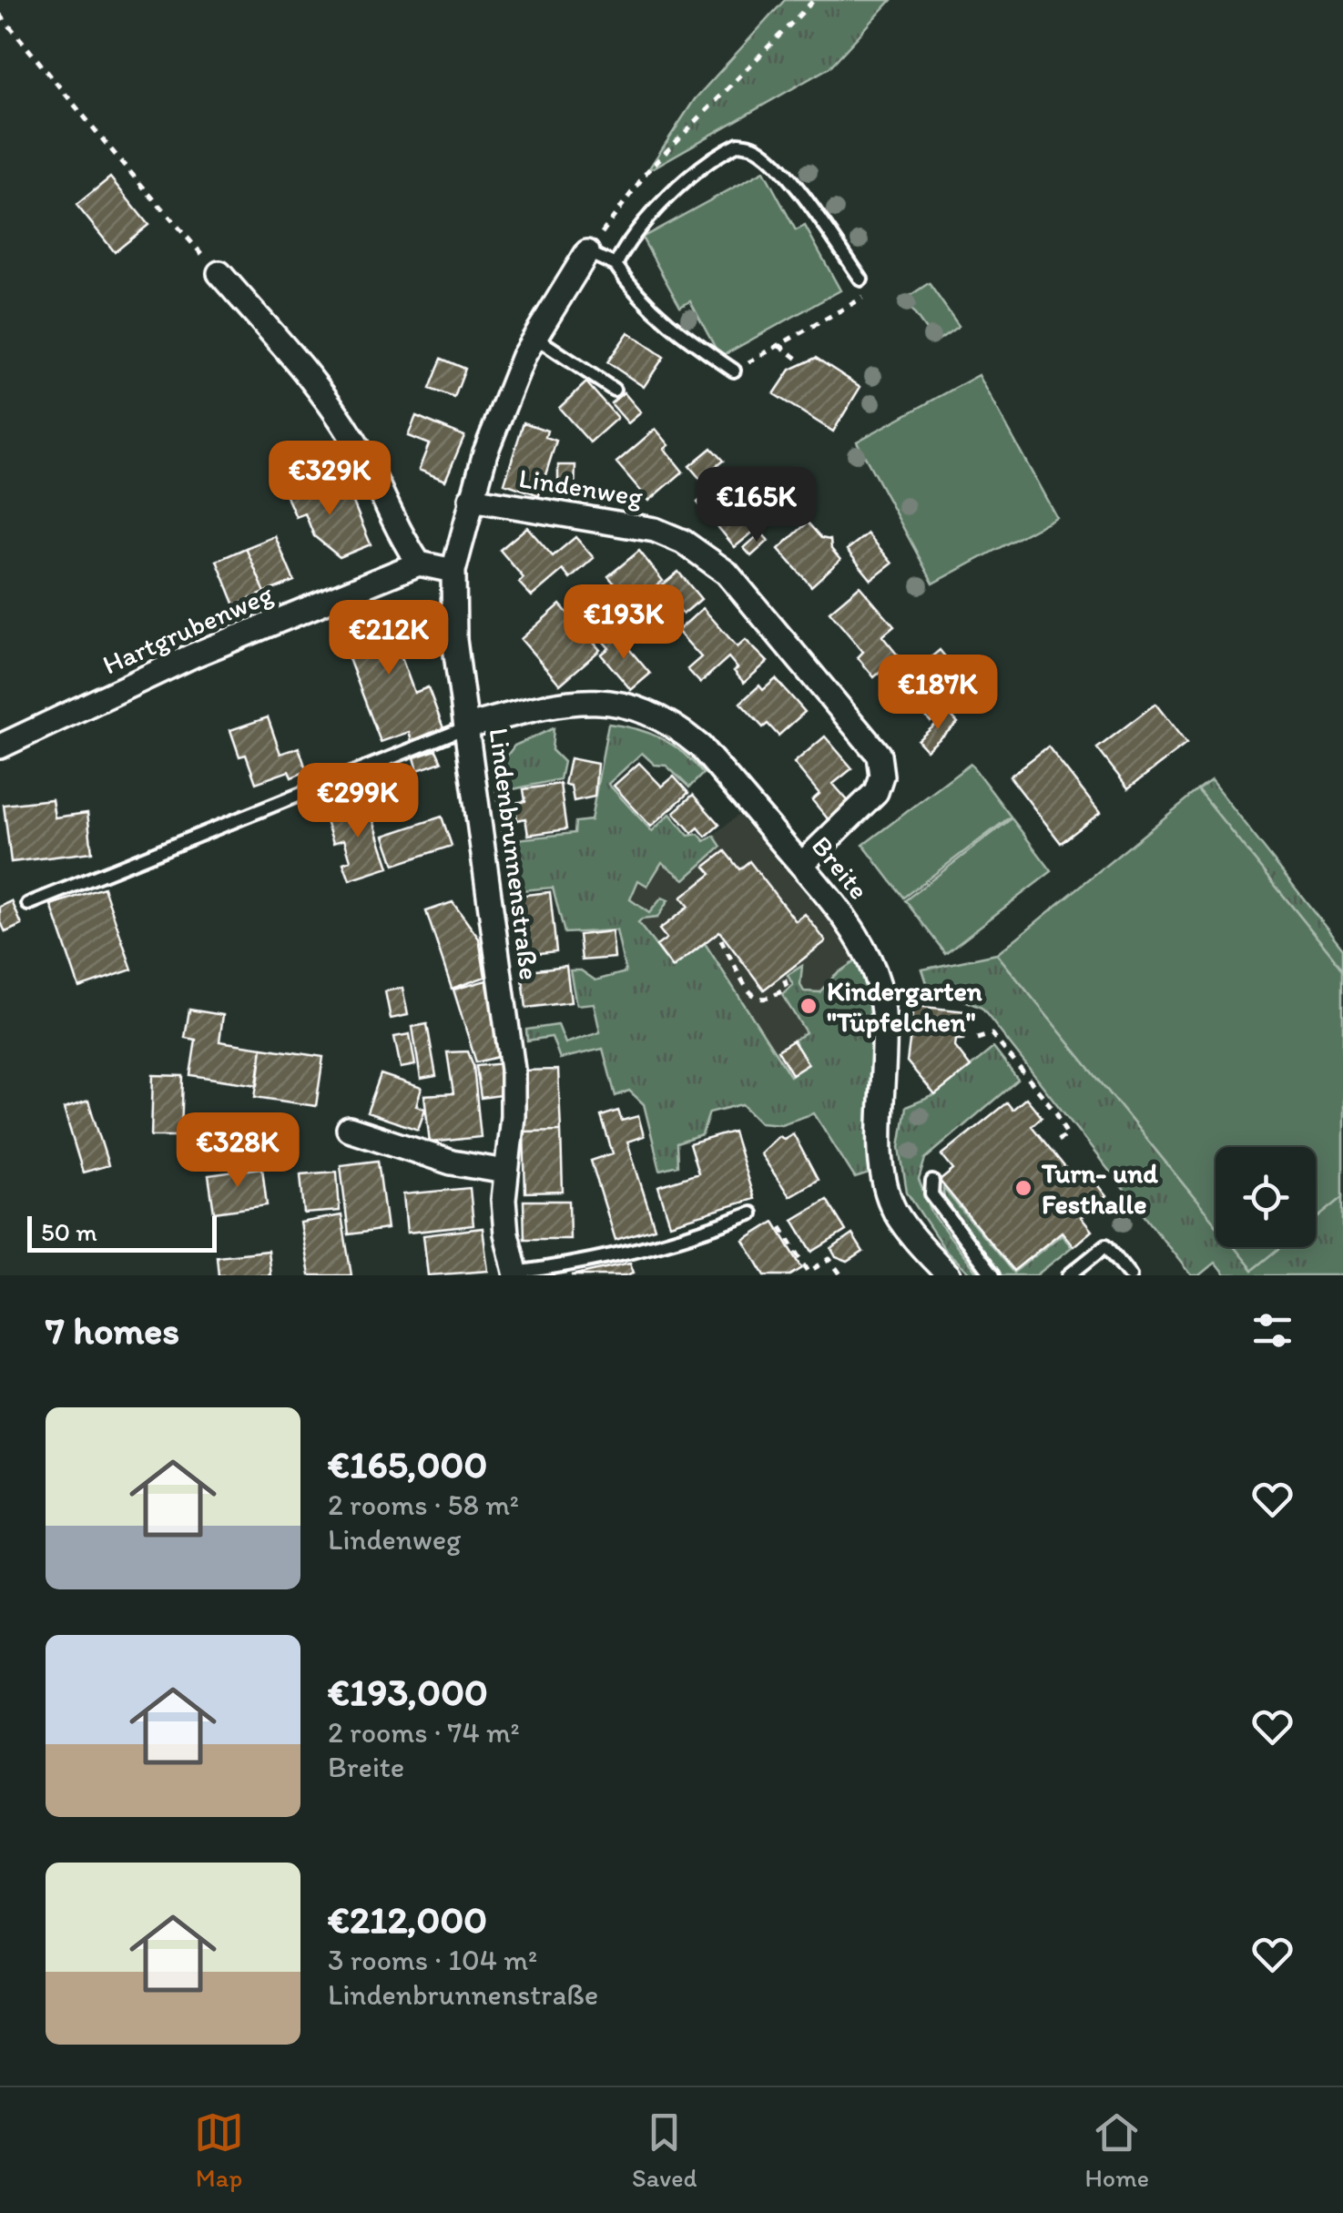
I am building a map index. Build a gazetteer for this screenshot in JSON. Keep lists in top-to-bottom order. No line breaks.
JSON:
{"streets":{"street":["Lindenweg","Hartgrubenweg","Lindenbrunnenstraße","Breite"]},"crossings":[["Lindenweg","Lindenbrunnenstraße"],["Lindenweg","Breite"],["Lindenbrunnenstraße","Breite"]],"places":["Kindergarten \"Tüpfelchen\"","Turn- und Festhalle"],"scale_bar":"50 m","page":{"price":["€329K","€165K","€193K","€212K","€187K","€299K","€328K"],"scale":"50 m","heading":"7 homes","list":[{"name":"€165,000","note":"2 rooms · 58 m² · Lindenweg"},{"name":"€193,000","note":"2 rooms · 74 m² · Breite"},{"name":"€212,000","note":"3 rooms · 104 m² · Lindenbrunnenstraße"}],"tabs":["Map","Saved","Home"]}}
